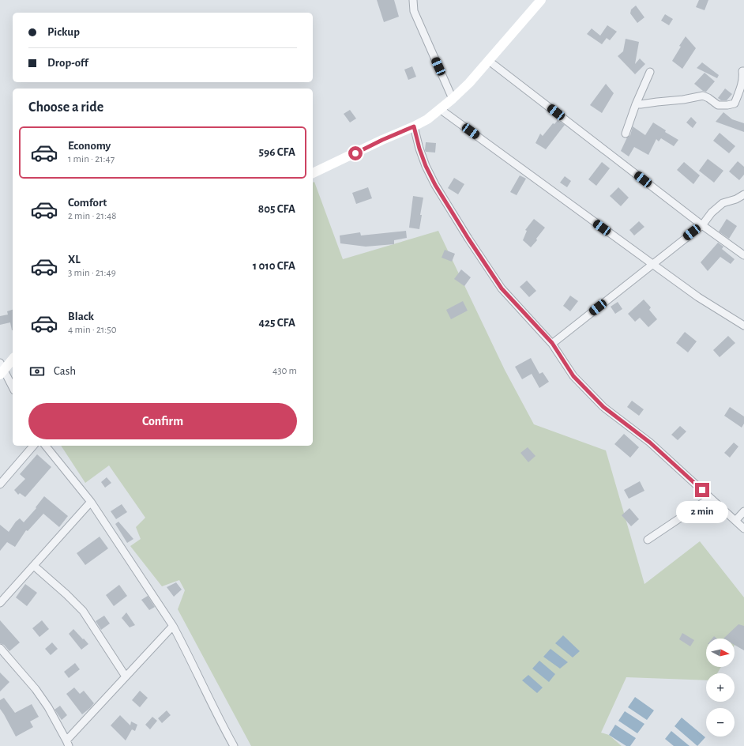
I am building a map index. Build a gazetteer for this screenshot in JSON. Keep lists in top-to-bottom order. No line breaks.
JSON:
{"north":"right","page":{"banner":["Pickup","Drop-off"],"heading":"Choose a ride","list":[{"name":"Economy","note":"1 min · 21:47","value":"596 CFA"},{"name":"Comfort","note":"2 min · 21:48","value":"805 CFA"},{"name":"XL","note":"3 min · 21:49","value":"1 010 CFA"},{"name":"Black","note":"4 min · 21:50","value":"425 CFA"}],"pay":["Cash","430 m"],"buttons":"Confirm","bubble":"2 min","map_buttons":["+","−"]}}
